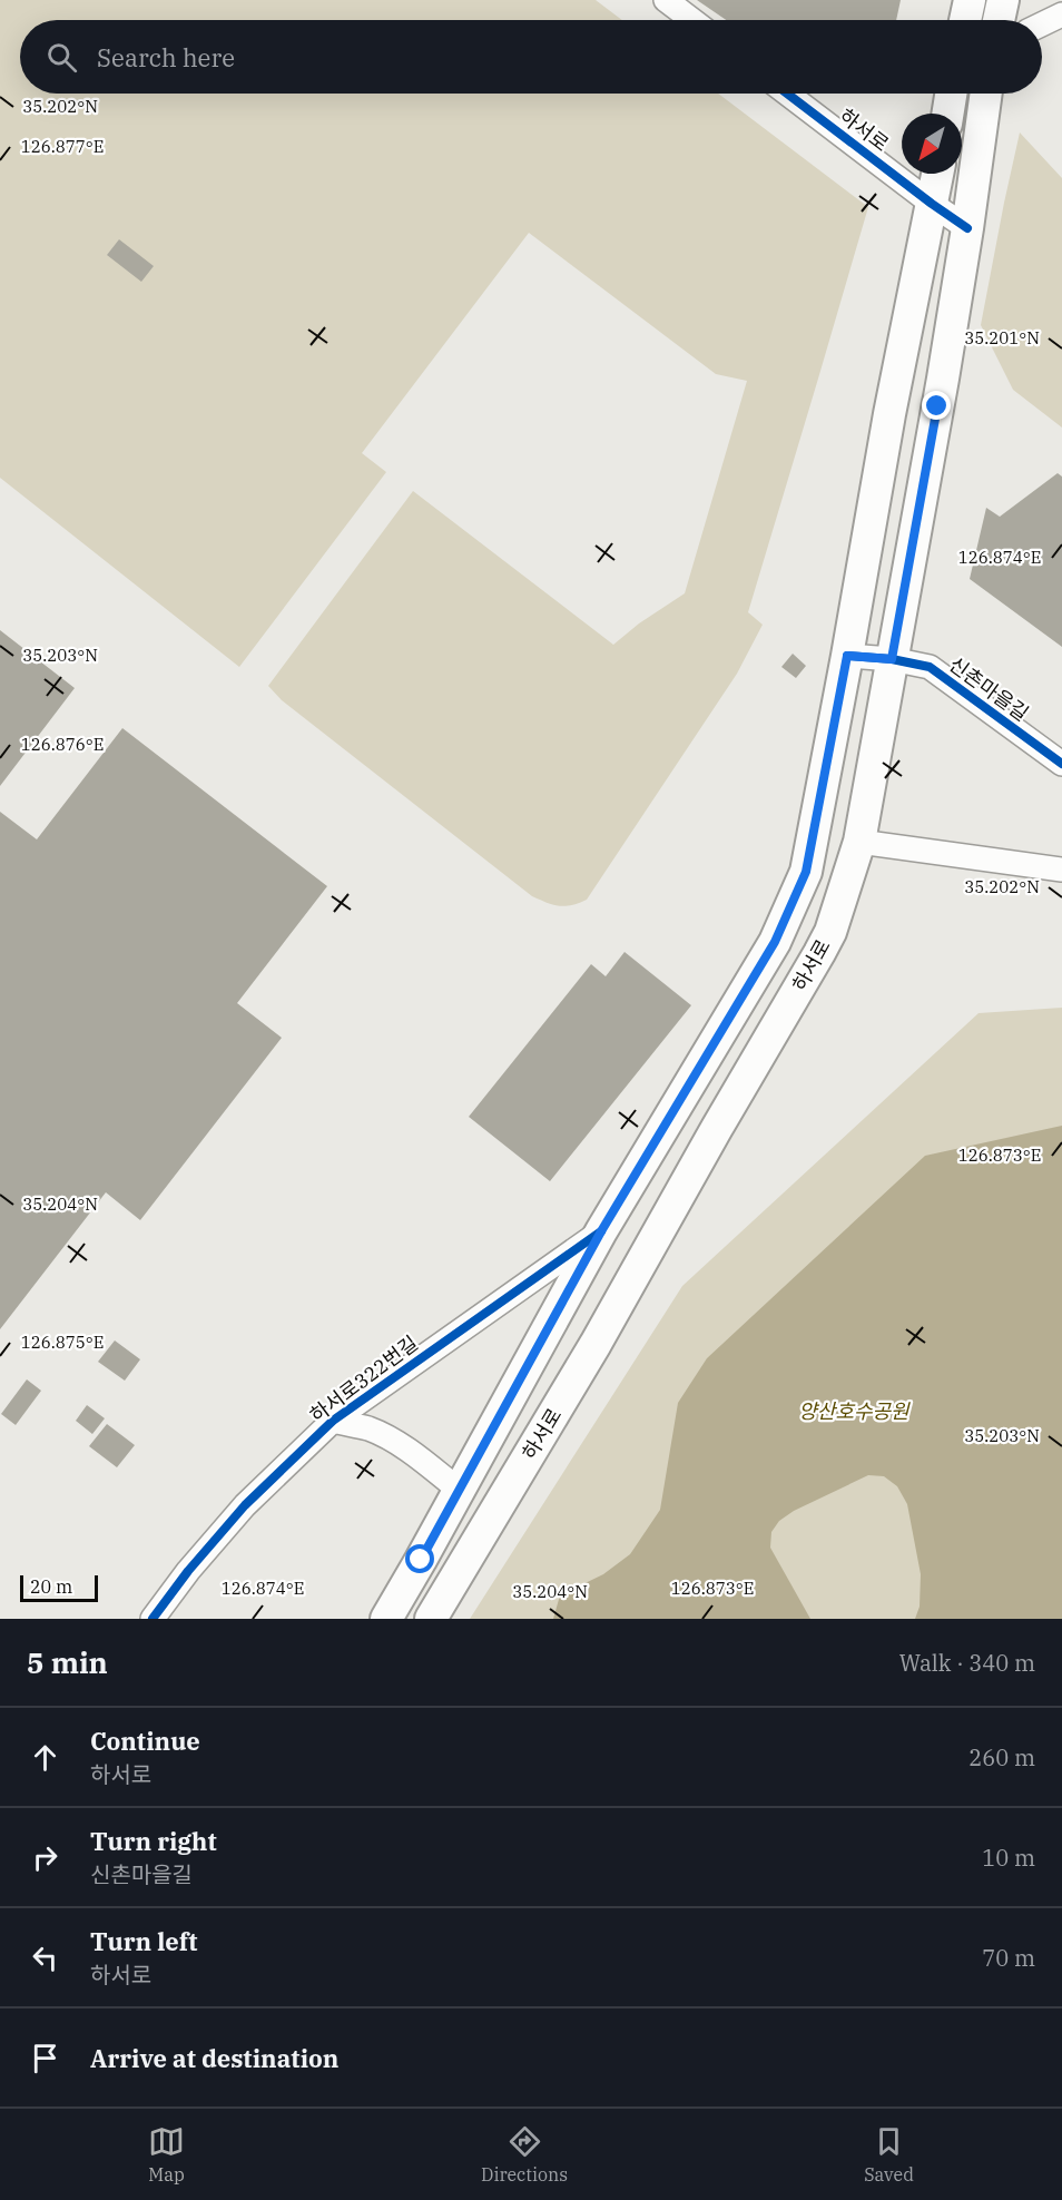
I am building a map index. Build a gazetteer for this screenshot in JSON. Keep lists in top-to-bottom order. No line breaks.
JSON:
{"streets":{"main road":["하서로"],"street":["신촌마을길","하서로322번길"]},"crossings":[["하서로","신촌마을길"]],"parks":["양산호수공원"],"scale_bar":"20 m","north":"bottom left","page":{"search":"Search here","scale":"20 m","heading":["5 min","Walk · 340 m"],"list":[["Continue","하서로","260 m"],["Turn right","신촌마을길","10 m"],["Turn left","하서로","70 m"],"Arrive at destination"],"nav":["Map","Directions","Saved"]},"coordinates":["35.202°N","126.877°E","35.201°N","126.874°E","35.203°N","126.876°E","126.873°E","35.204°N","126.875°E"]}
